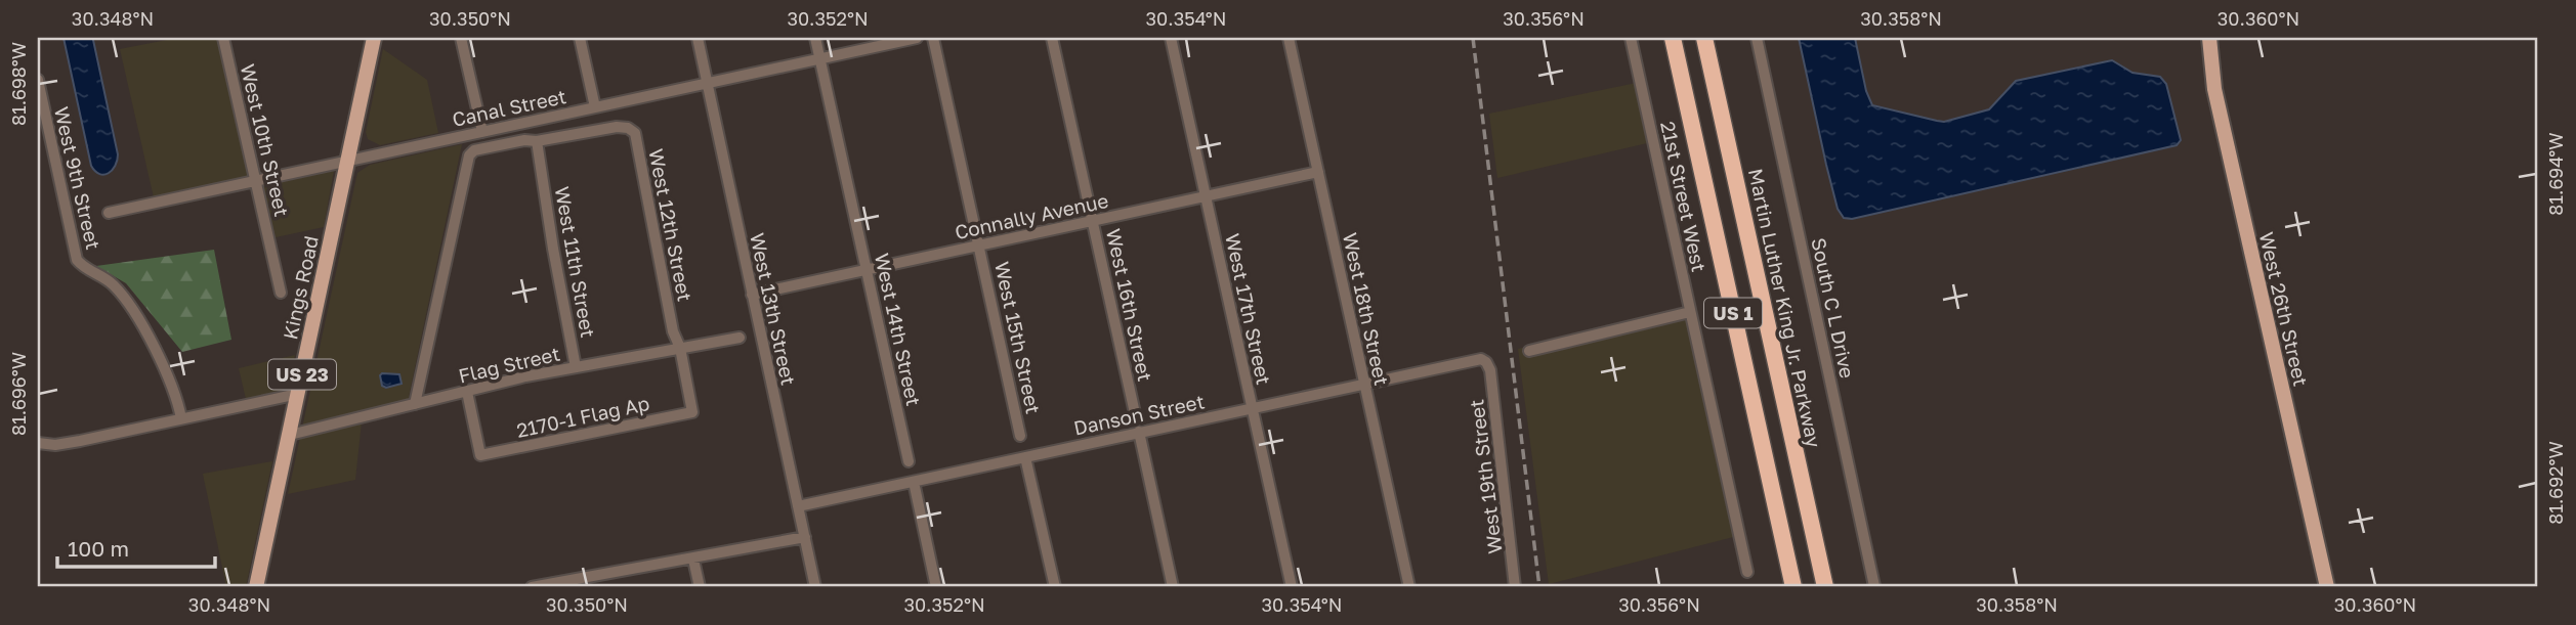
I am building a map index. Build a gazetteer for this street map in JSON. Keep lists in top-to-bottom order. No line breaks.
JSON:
{"streets":{"highway":["Martin Luther King Jr. Parkway","US 1"],"main road":["Kings Road","West 26th Street","US 23"],"street":["Canal Street","West 10th Street","West 9th Street","21st Street West","Connally Avenue","West 12th Street","West 11th Street","West 16th Street","South C L Drive","West 13th Street","West 17th Street","West 18th Street","West 14th Street","West 15th Street","Flag Street","Danson Street","2170-1 Flag Ap","West 19th Street"]},"crossings":[["Canal Street","West 10th Street"],["Canal Street","Kings Road"],["Canal Street","West 13th Street"],["Canal Street","West 14th Street"],["Connally Avenue","West 16th Street"],["Connally Avenue","West 13th Street"],["Connally Avenue","West 17th Street"],["Connally Avenue","West 18th Street"],["Connally Avenue","West 14th Street"],["Connally Avenue","West 15th Street"],["West 12th Street","West 11th Street"],["West 12th Street","Flag Street"],["West 12th Street","2170-1 Flag Ap"],["West 11th Street","Flag Street"],["Kings Road","Flag Street"],["West 13th Street","Danson Street"],["West 17th Street","Danson Street"],["West 18th Street","Danson Street"],["Flag Street","2170-1 Flag Ap"],["Danson Street","West 19th Street"]],"scale_bar":"100 m","coordinates":["30.348°N","30.350°N","30.352°N","30.354°N","30.356°N","30.358°N","30.360°N","81.698°W","81.694°W","81.696°W","81.692°W"]}
